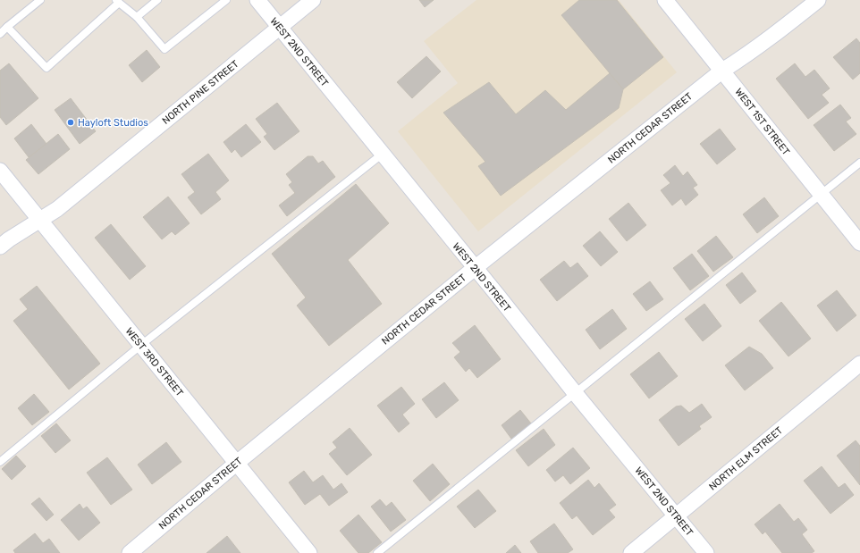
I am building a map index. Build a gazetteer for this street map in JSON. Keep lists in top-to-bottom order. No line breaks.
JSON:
{"streets":{"street":["WEST 2ND STREET","NORTH PINE STREET","WEST 1ST STREET","NORTH CEDAR STREET","WEST 3RD STREET","NORTH ELM STREET"]},"crossings":[["WEST 2ND STREET","NORTH PINE STREET"],["WEST 2ND STREET","NORTH CEDAR STREET"],["WEST 2ND STREET","NORTH ELM STREET"],["NORTH PINE STREET","WEST 3RD STREET"],["WEST 1ST STREET","NORTH CEDAR STREET"],["NORTH CEDAR STREET","WEST 3RD STREET"]],"places":["Hayloft Studios"]}
